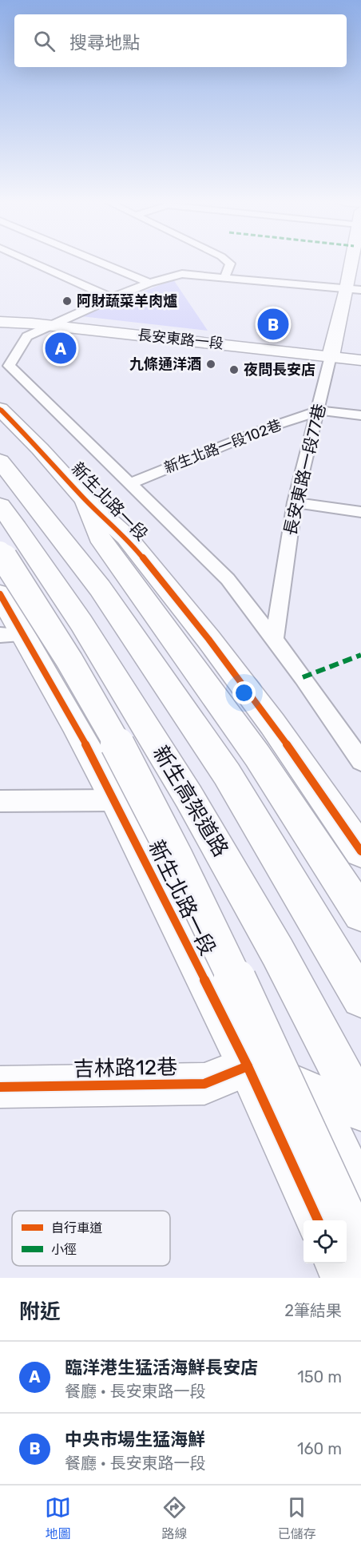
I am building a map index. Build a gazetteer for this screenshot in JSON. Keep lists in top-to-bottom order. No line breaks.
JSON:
{"streets":{"main road":["長安東路一段","新生北路一段","新生高架道路","吉林路12巷"],"lane":["新生北路一段102巷","長安東路一段77巷"]},"crossings":[["長安東路一段","長安東路一段77巷"],["新生北路一段102巷","長安東路一段77巷"],["新生北路一段","吉林路12巷"]],"places":["阿財蔬菜羊肉爐","九條通洋酒","夜問長安店"],"legend":["自行車道","小徑"],"page":{"search":"搜尋地點","pins":["B","A"],"heading":["附近","2筆結果"],"list":[{"mark":"A","name":"臨洋港生猛活海鮮長安店","note":"餐廳 · 長安東路一段","value":"150 m"},{"mark":"B","name":"中央市場生猛海鮮","note":"餐廳 · 長安東路一段","value":"160 m"}],"nav":["地圖","路線","已儲存"]}}
